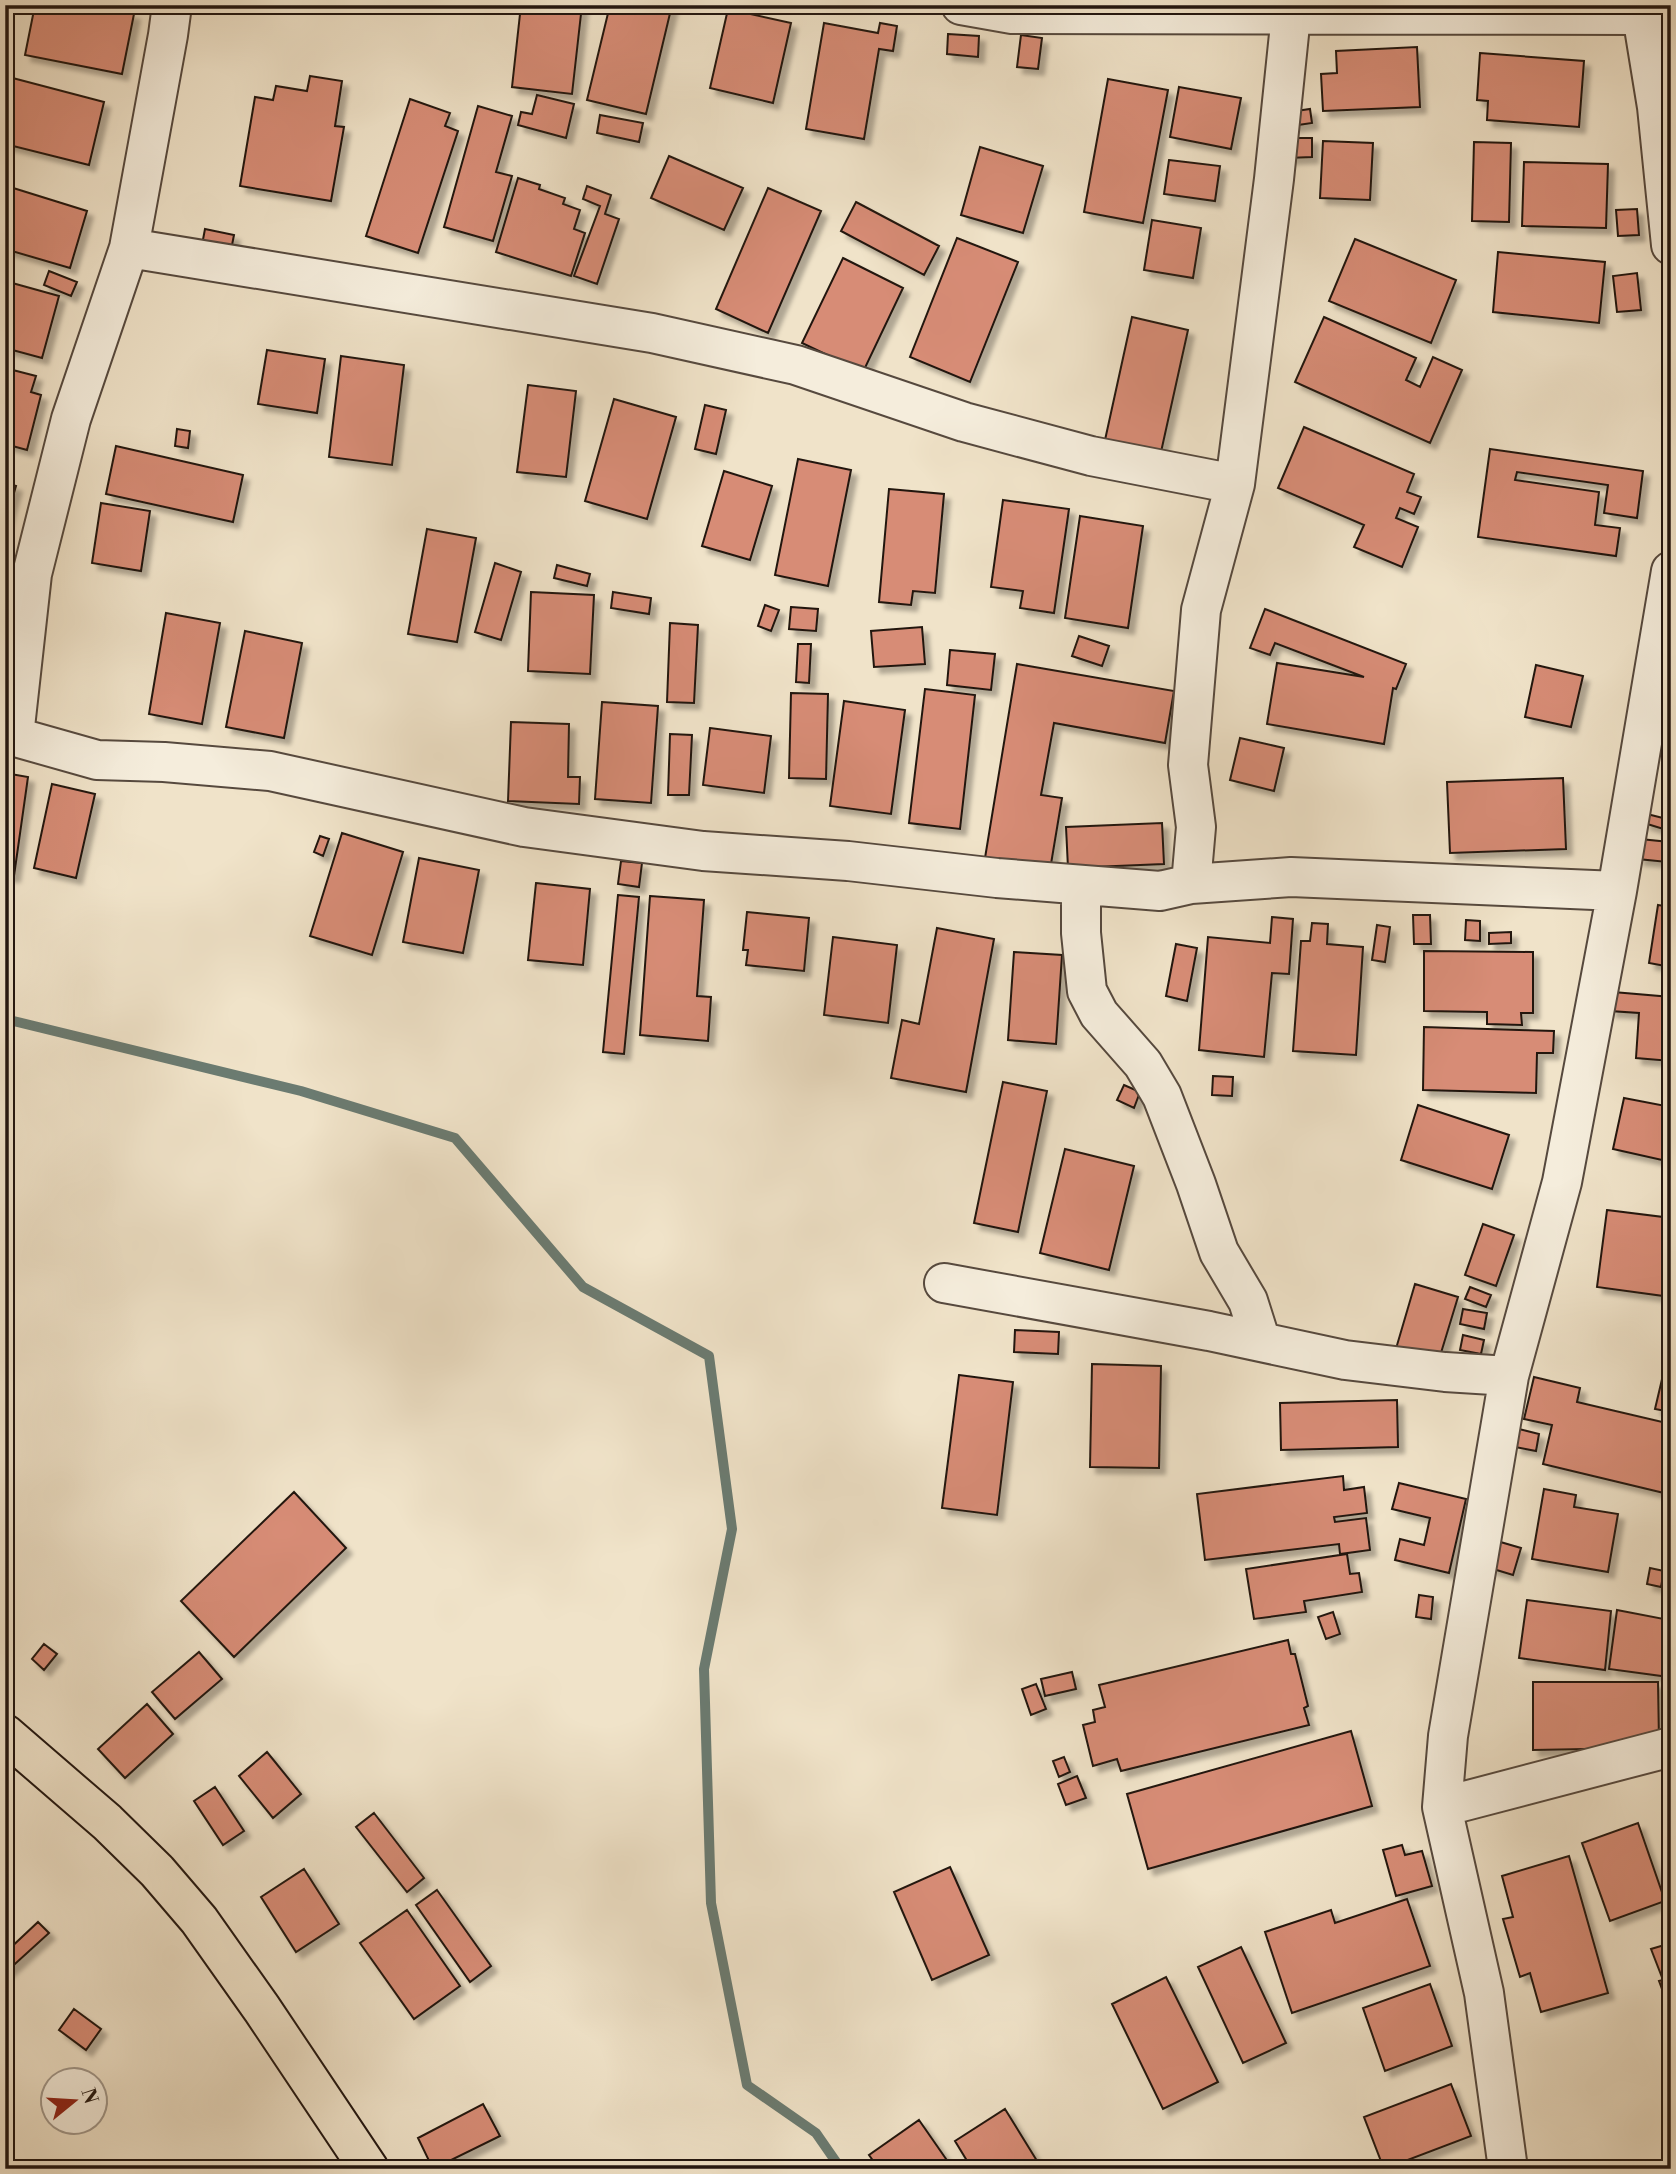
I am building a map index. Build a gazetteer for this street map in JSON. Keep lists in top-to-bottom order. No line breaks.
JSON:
{"north":"right"}
